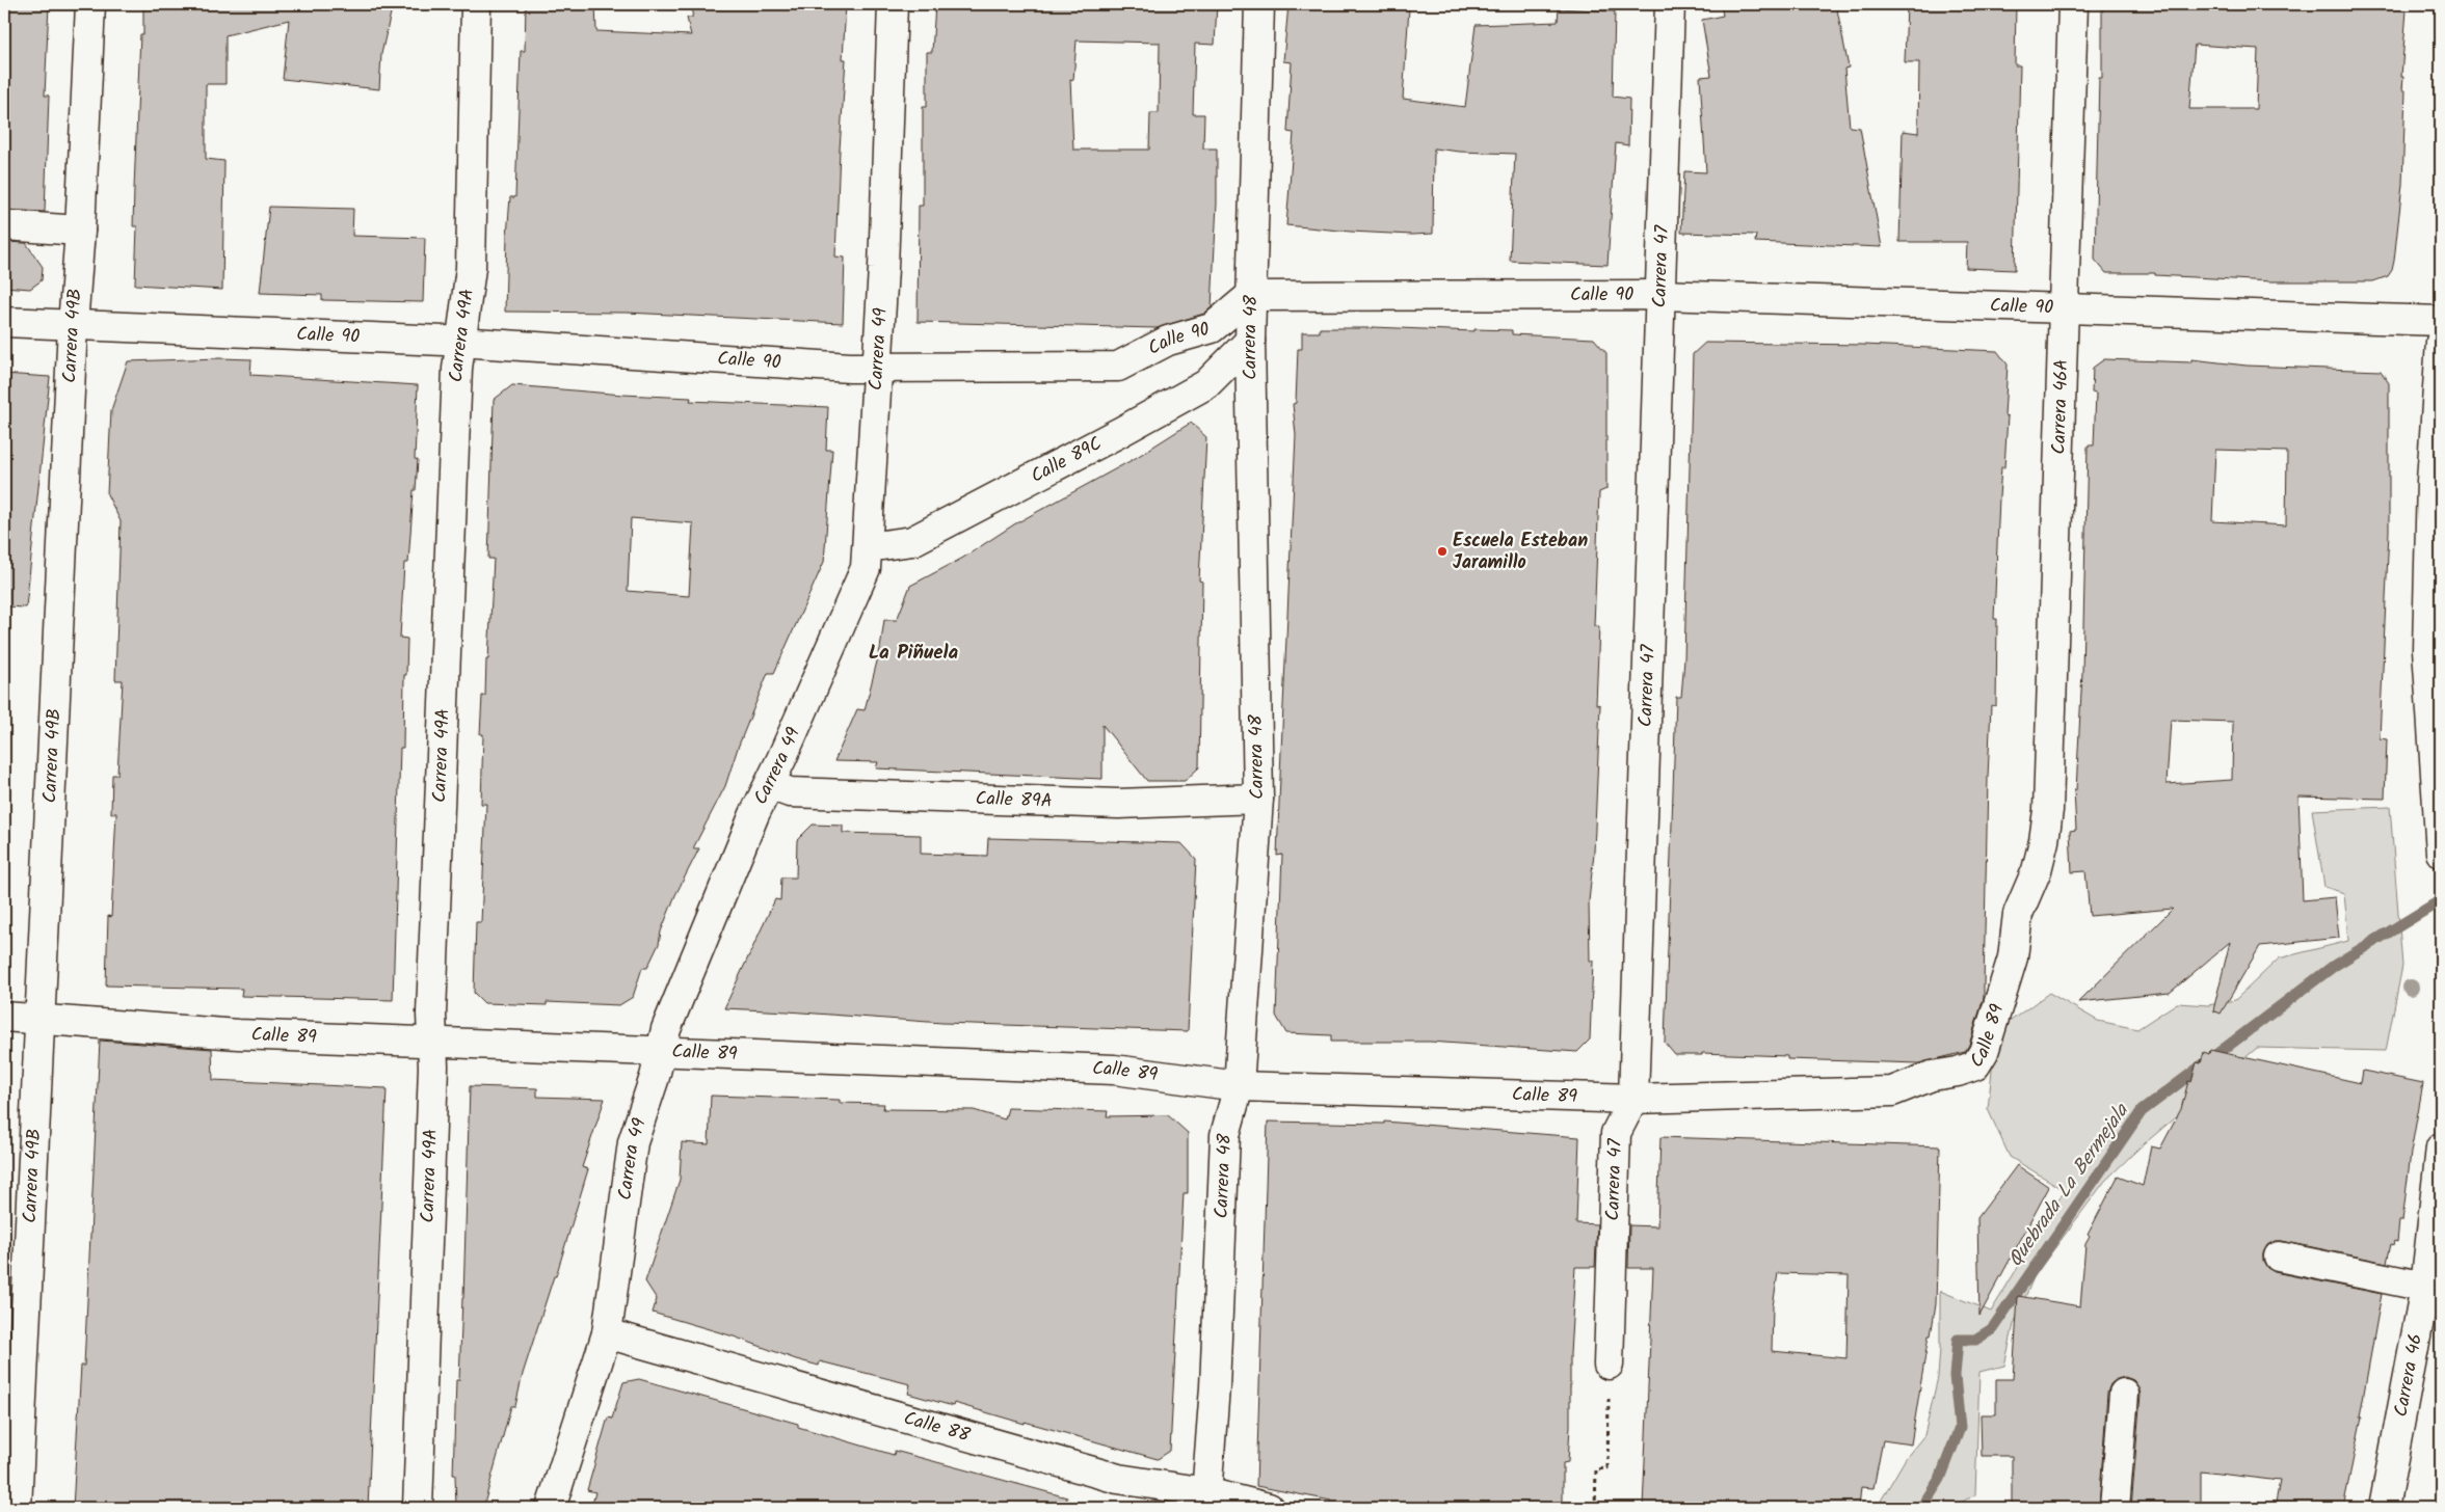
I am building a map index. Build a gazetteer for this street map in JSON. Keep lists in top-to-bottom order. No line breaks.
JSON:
{"streets":{"street":["Carrera 47","Calle 90","Carrera 49B","Carrera 49A","Carrera 48","Carrera 49","Carrera 46A","Calle 89C","Calle 89A","Calle 89","Carrera 46","Calle 88"]},"crossings":[["Carrera 47","Calle 90"],["Carrera 47","Calle 89"],["Calle 90","Carrera 49B"],["Calle 90","Carrera 49A"],["Calle 90","Carrera 48"],["Calle 90","Carrera 49"],["Calle 90","Carrera 46A"],["Carrera 49B","Calle 89"],["Carrera 49A","Calle 89"],["Carrera 48","Calle 89C"],["Carrera 48","Calle 89A"],["Carrera 48","Calle 89"],["Carrera 48","Calle 88"],["Carrera 49","Calle 89C"],["Carrera 49","Calle 89A"],["Carrera 49","Calle 89"],["Carrera 49","Calle 88"],["Carrera 46A","Calle 89"]],"districts":["La Piñuela"],"water":["Quebrada La Bermejala"],"places":["Escuela Esteban Jaramillo"]}
